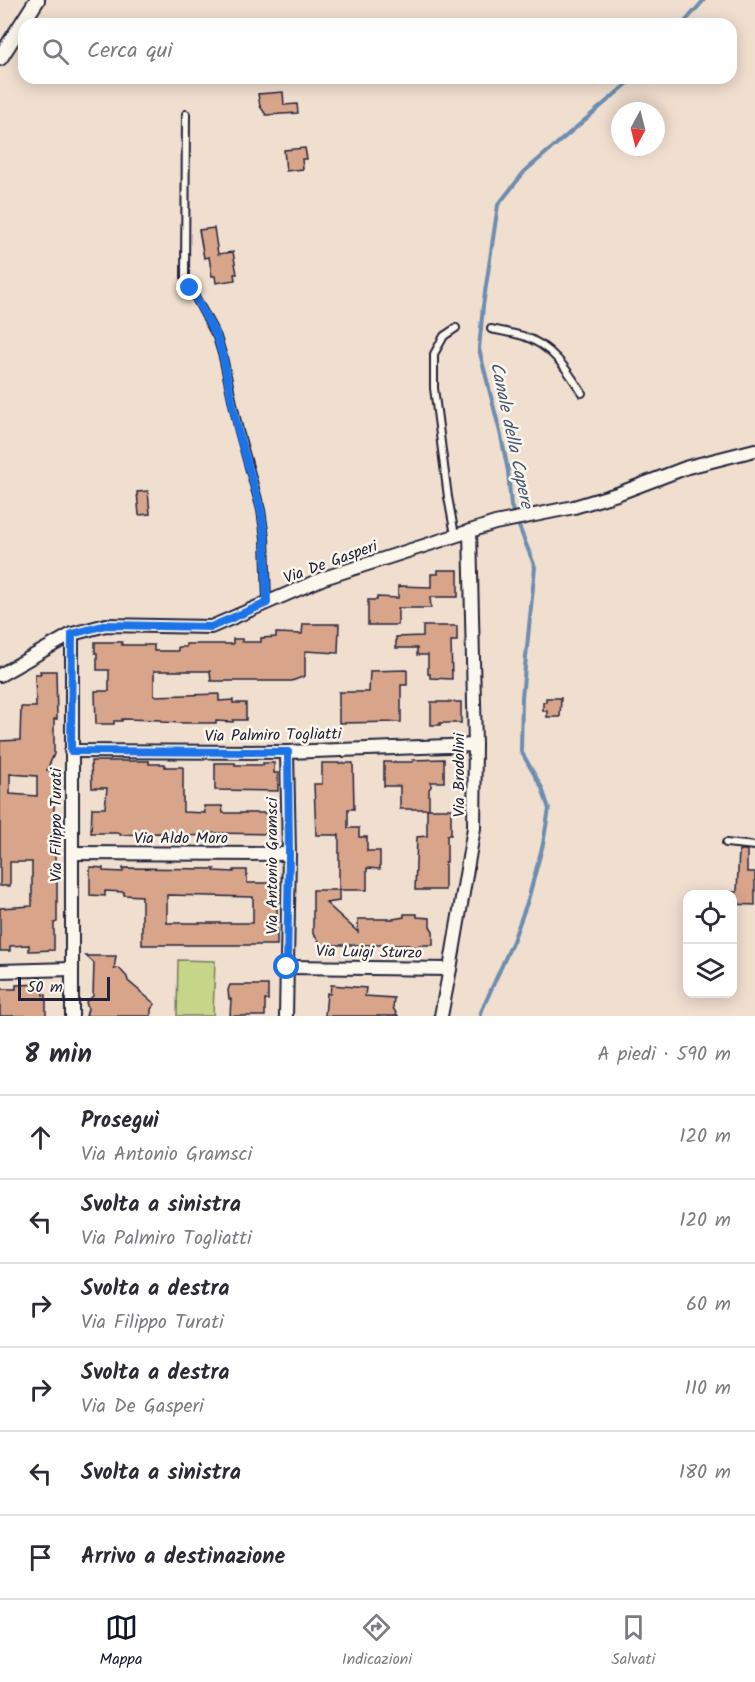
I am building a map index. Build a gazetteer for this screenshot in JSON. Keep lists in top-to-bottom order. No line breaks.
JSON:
{"streets":{"street":["Via De Gasperi","Via Palmiro Togliatti","Via Brodolini","Via Filippo Turati","Via Aldo Moro","Via Antonio Gramsci","Via Luigi Sturzo"]},"crossings":[["Via De Gasperi","Via Brodolini"],["Via De Gasperi","Via Filippo Turati"],["Via Palmiro Togliatti","Via Brodolini"],["Via Palmiro Togliatti","Via Filippo Turati"],["Via Palmiro Togliatti","Via Antonio Gramsci"],["Via Brodolini","Via Luigi Sturzo"],["Via Filippo Turati","Via Aldo Moro"],["Via Aldo Moro","Via Antonio Gramsci"],["Via Antonio Gramsci","Via Luigi Sturzo"]],"water":["Canale della Capere"],"scale_bar":"50 m","north":"bottom","page":{"search":"Cerca qui","scale":"50 m","heading":["8 min","A piedi · 590 m"],"list":[["Prosegui","Via Antonio Gramsci","120 m"],["Svolta a sinistra","Via Palmiro Togliatti","120 m"],["Svolta a destra","Via Filippo Turati","60 m"],["Svolta a destra","Via De Gasperi","110 m"],["Svolta a sinistra","180 m"],"Arrivo a destinazione"],"nav":["Mappa","Indicazioni","Salvati"]}}
